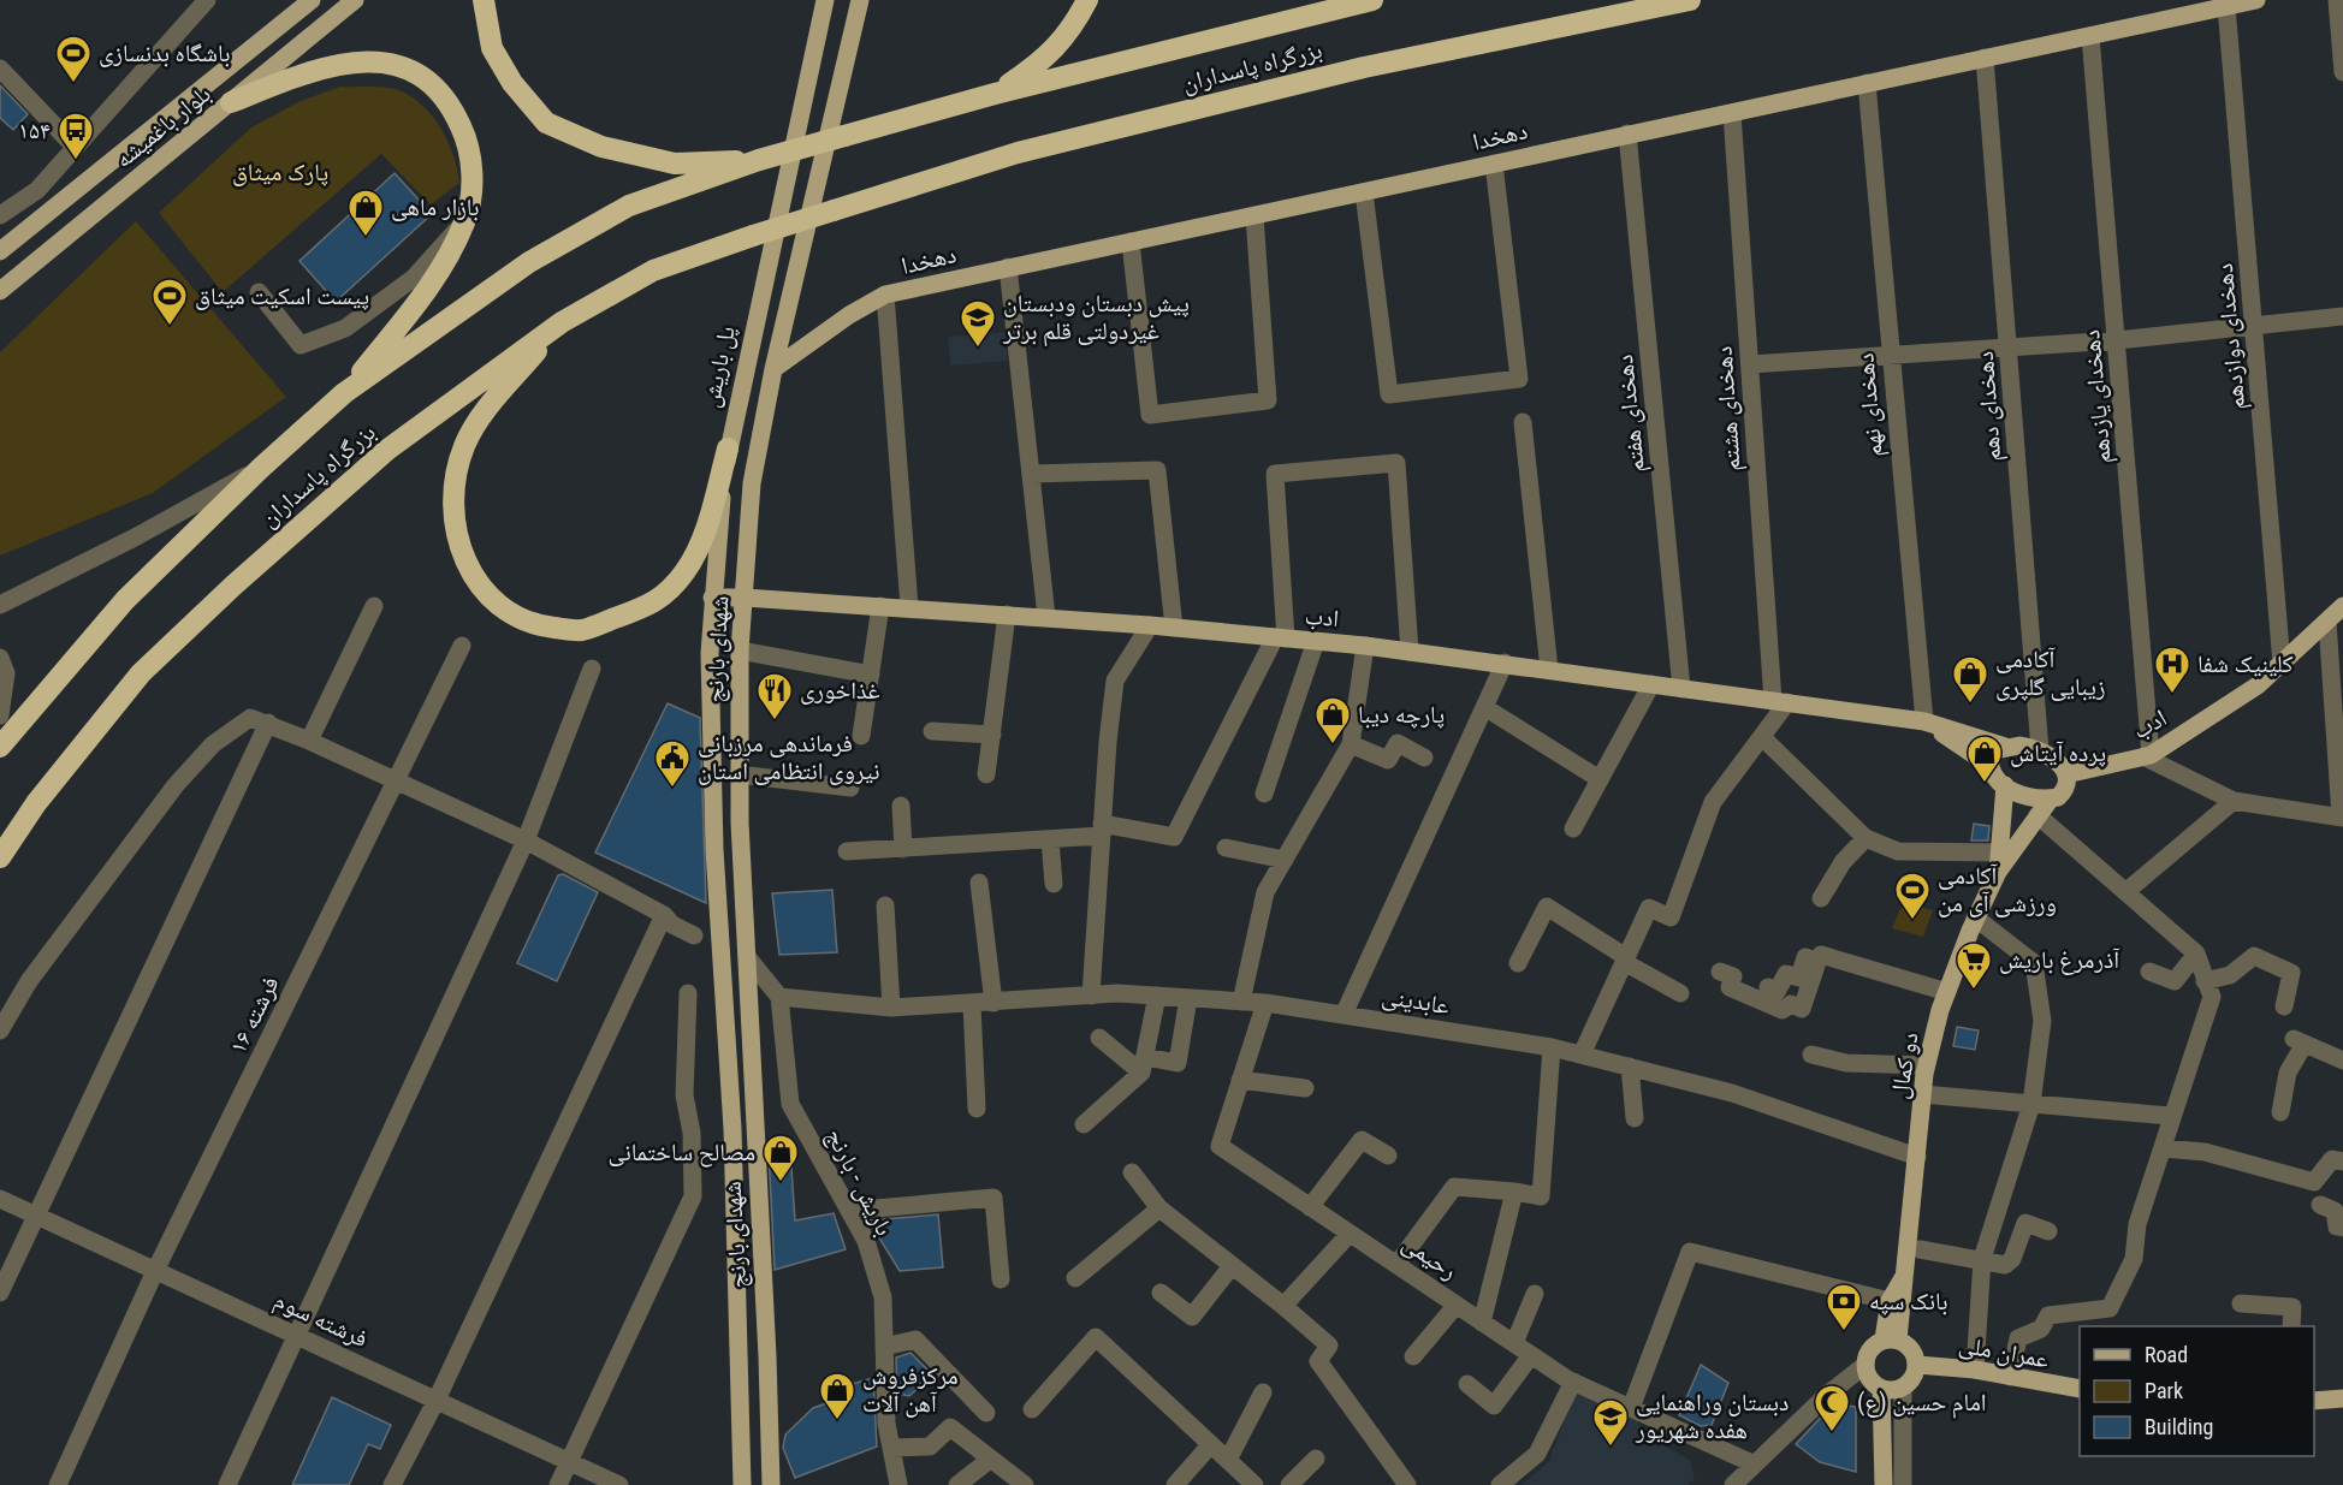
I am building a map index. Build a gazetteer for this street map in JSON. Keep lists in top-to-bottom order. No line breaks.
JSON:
{"streets":{"highway":["بزرگراه پاسداران"],"main road":["بلوار باغمیشه","دهخدا","پل باریش","ادب","شهدای بارنج","دو کمال","عمران ملی"],"street":["دهخدای دوازدهم","دهخدای یازدهم","دهخدای نهم","دهخدای دهم","دهخدای هشتم","دهخدای هفتم","عابدینی","۱۶ فرشته","باریش - بارنج","رحیمی","فرشته سوم"]},"crossings":[["دهخدا","دهخدای دوازدهم"],["دهخدا","دهخدای یازدهم"],["دهخدا","دهخدای نهم"],["دهخدا","دهخدای دهم"],["دهخدا","دهخدای هشتم"],["دهخدا","دهخدای هفتم"],["دهخدا","شهدای بارنج"],["دهخدای دوازدهم","ادب"],["پل باریش","ادب"],["پل باریش","شهدای بارنج"],["دهخدای یازدهم","ادب"],["دهخدای نهم","ادب"],["دهخدای دهم","ادب"],["دهخدای هشتم","ادب"],["دهخدای هفتم","ادب"],["ادب","شهدای بارنج"],["عابدینی","دو کمال"],["عابدینی","باریش - بارنج"],["عابدینی","رحیمی"],["۱۶ فرشته","فرشته سوم"],["دو کمال","عمران ملی"]],"parks":["پارک میثاق"],"places":{"sports":["باشگاه بدنسازی","پیست اسکیت میثاق","آکادمی ورزشی آی من"],"bus stop":["۱۵۴"],"shop":["بازار ماهی","آکادمی زیبایی گلپری","پارچه دیبا","پرده‌ آیتاش","مصالح ساختمانی","مرکزفروش آهن آلات"],"school or university":["پیش دبستان ودبستان غیردولتی قلم برتر","دبستان وراهنمایی هفده شهریور"],"hospital":["کلینیک شفا"],"restaurant":["غذاخوری"],"public building":["فرماندهی مرزبانی نیروی انتظامی استان"],"supermarket":["آذرمرغ باریش"],"bank":["بانک سپه"],"mosque":["امام حسین (ع)"]},"legend":["Road","Park","Building"]}
